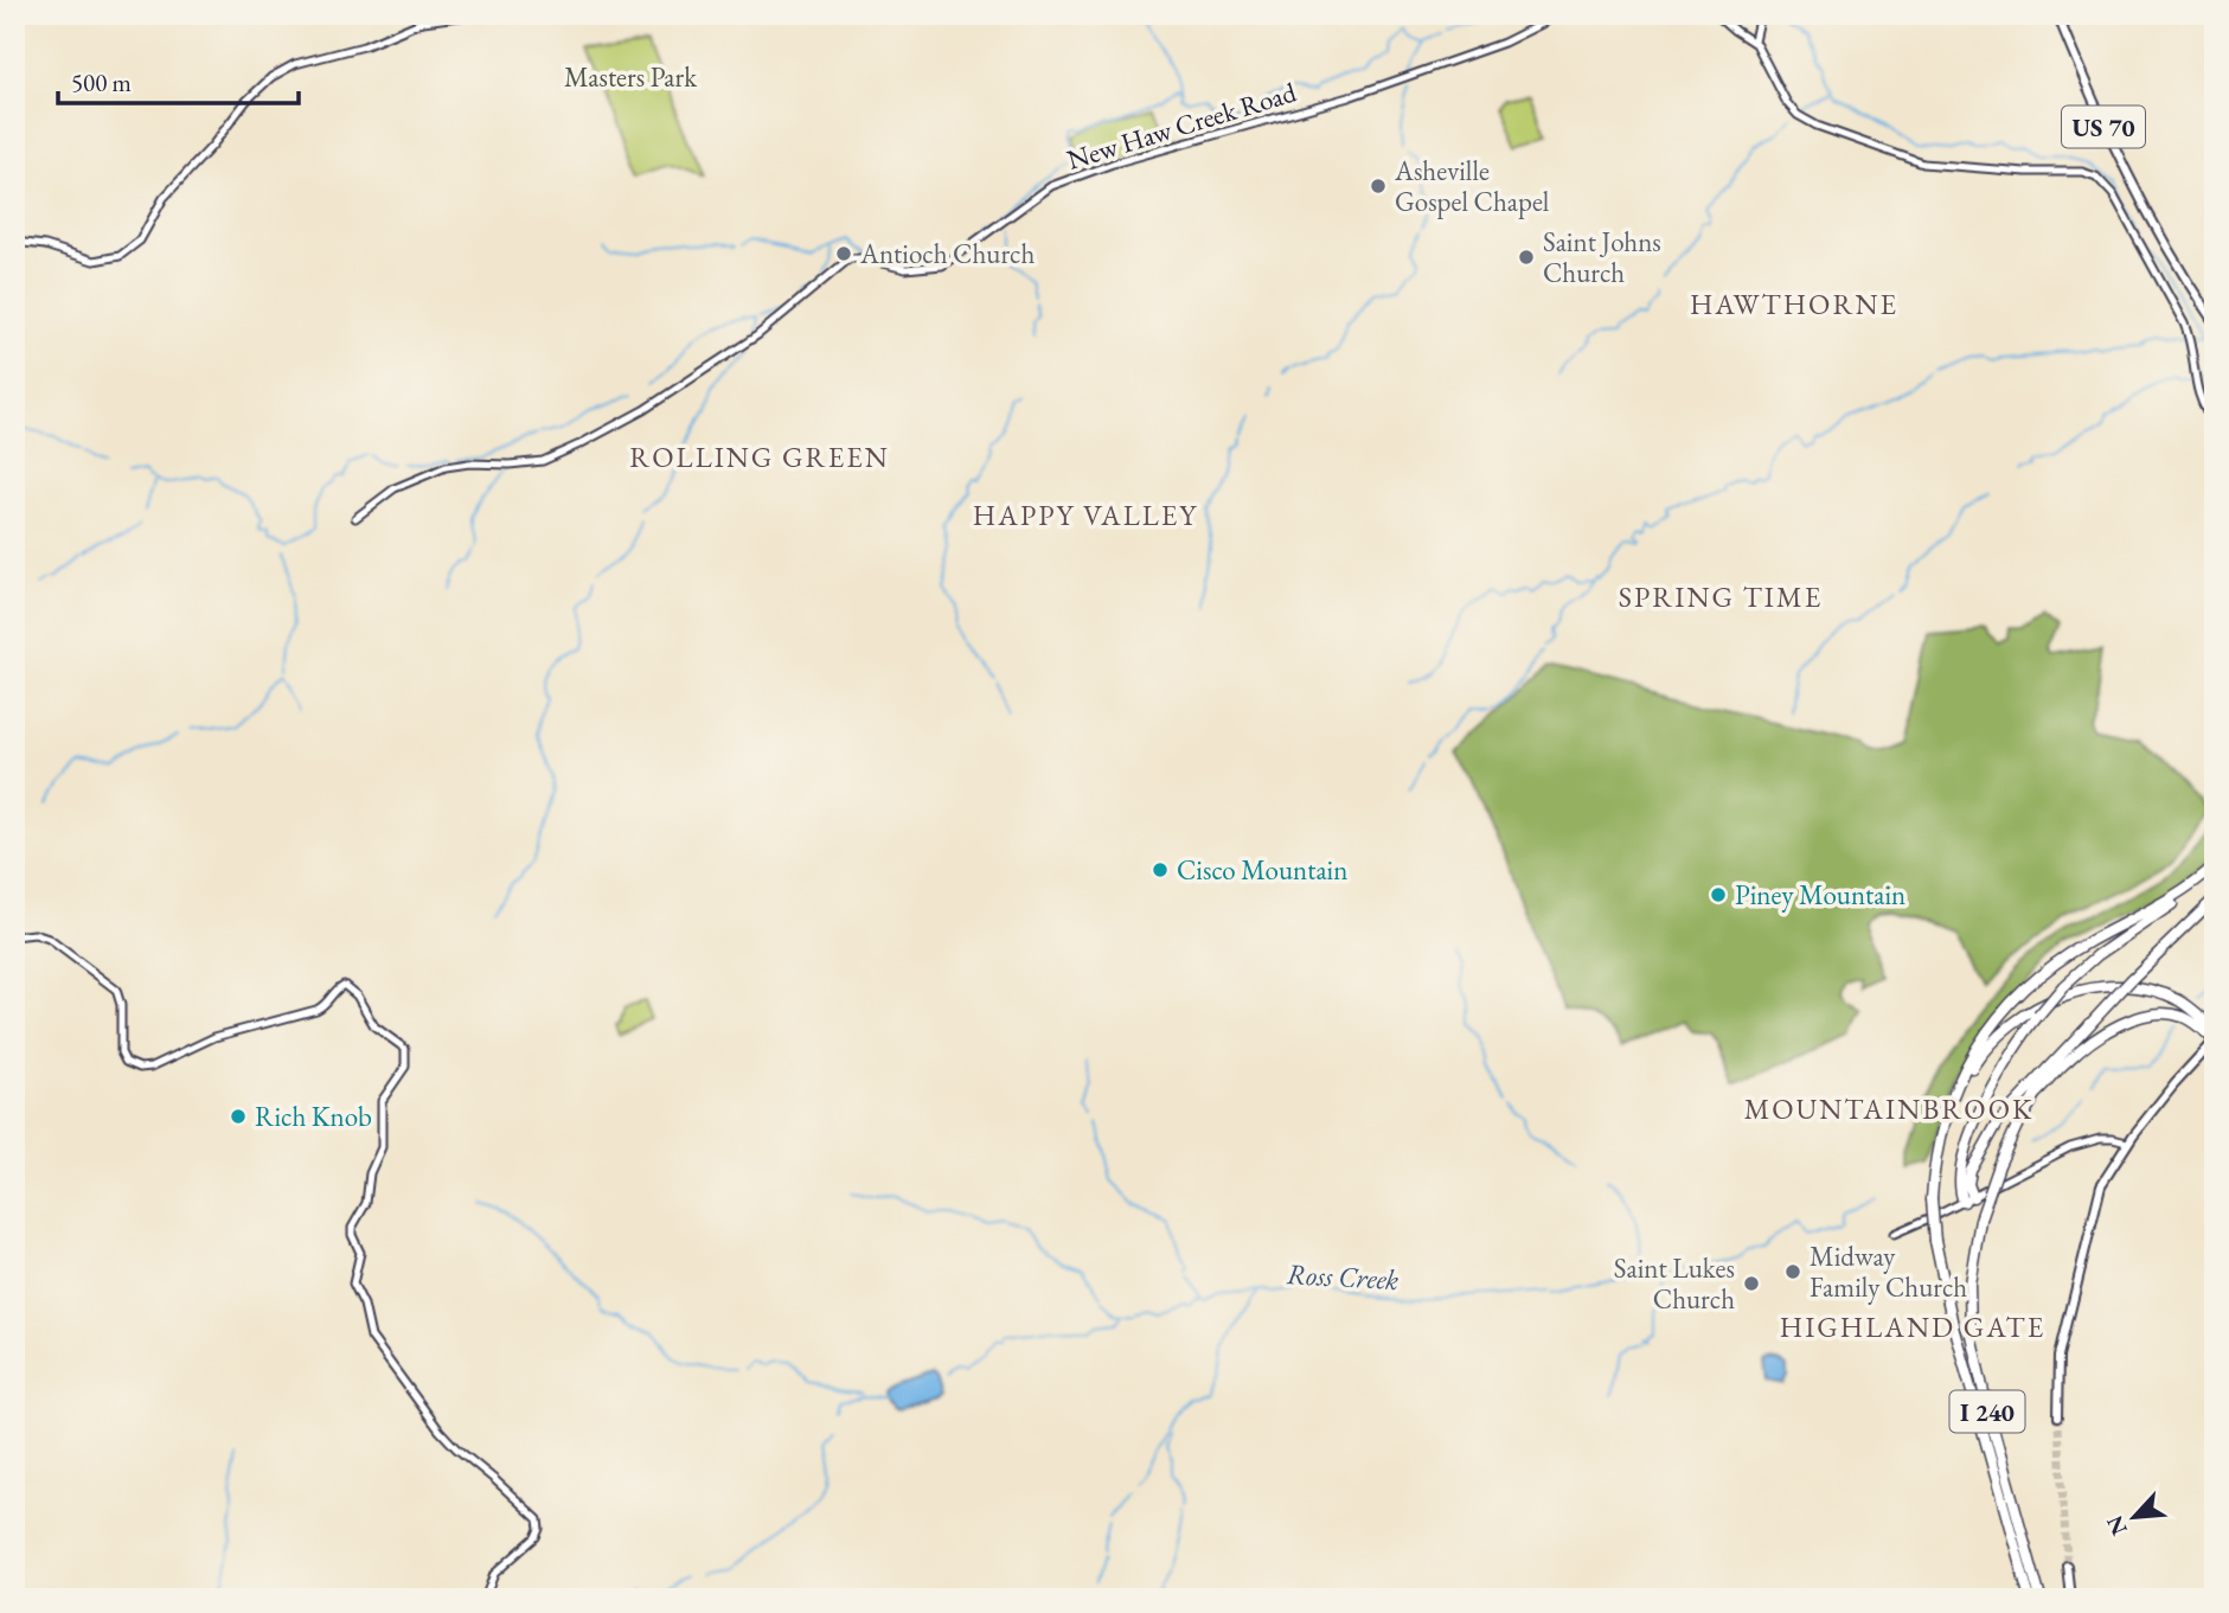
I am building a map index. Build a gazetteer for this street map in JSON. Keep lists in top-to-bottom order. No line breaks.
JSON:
{"streets":{"highway":["I 240"],"main road":["US 70"],"street":["New Haw Creek Road"]},"districts":["HAWTHORNE","ROLLING GREEN","HAPPY VALLEY","SPRING TIME","MOUNTAINBROOK","HIGHLAND GATE"],"water":["Ross Creek"],"parks":["Masters Park"],"places":["Asheville Gospel Chapel","Antioch Church","Saint Johns Church","Cisco Mountain","Piney Mountain","Rich Knob","Midway Family Church","Saint Lukes Church"],"scale_bar":"500 m","north":"bottom left"}
